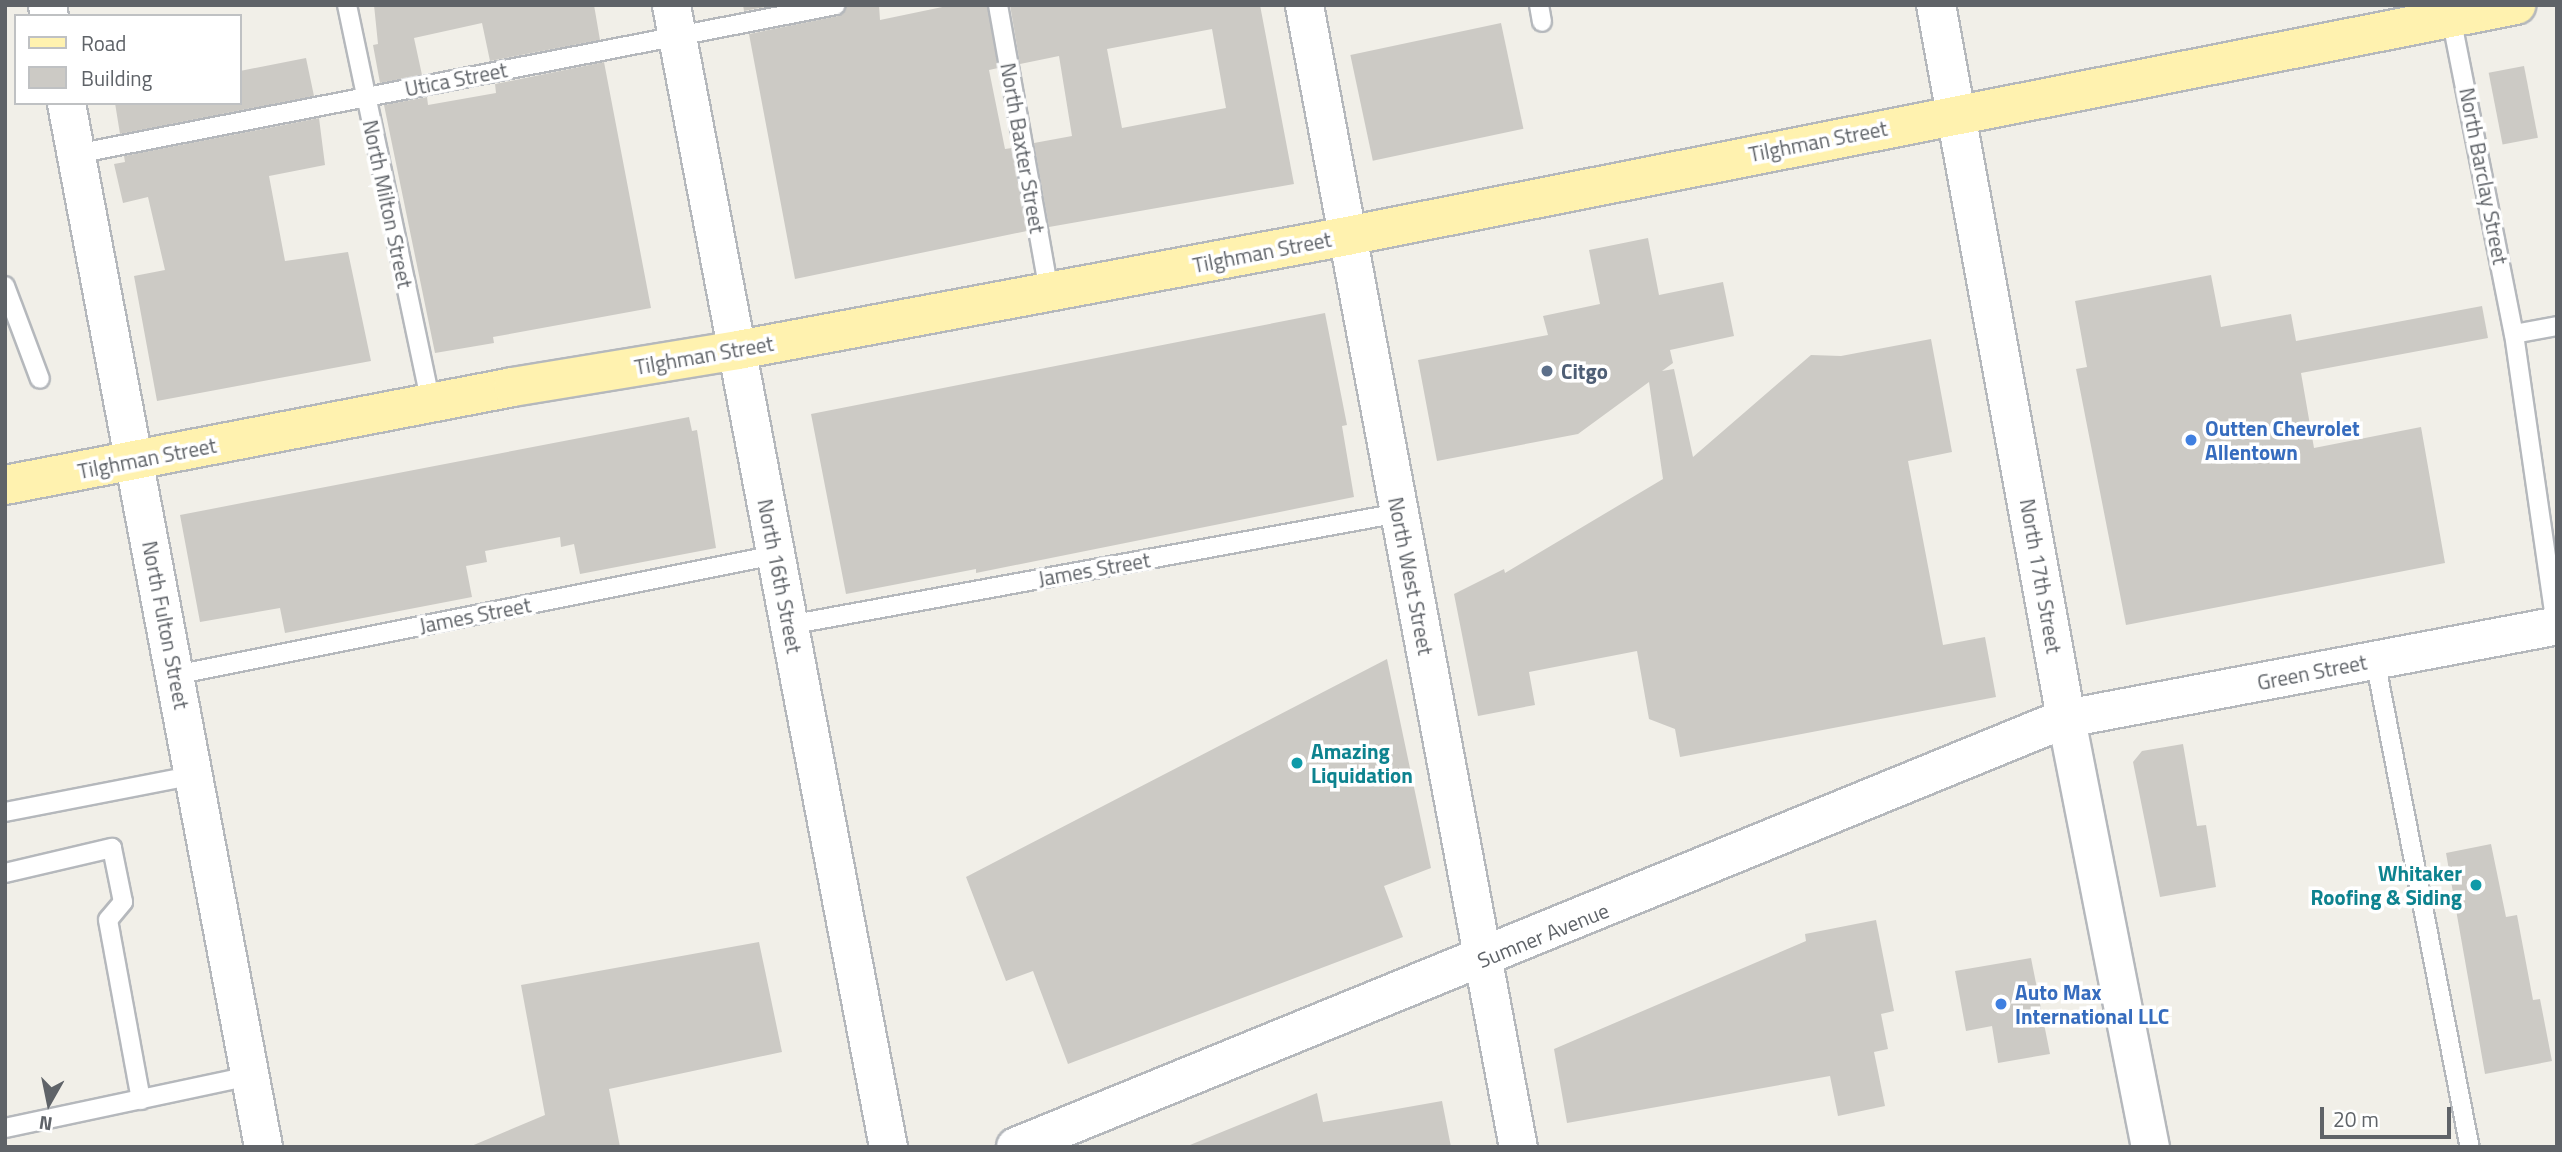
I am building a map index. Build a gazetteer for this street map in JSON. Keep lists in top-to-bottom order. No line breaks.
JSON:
{"streets":{"main road":["Tilghman Street"],"street":["North 16th Street","North West Street","North 17th Street","North Fulton Street","Green Street","Sumner Avenue"],"lane":["Utica Street","North Baxter Street","North Barclay Street","North Milton Street","James Street"]},"crossings":[["Utica Street","North Milton Street"],["Utica Street","North 16th Street"],["Utica Street","North Fulton Street"],["Tilghman Street","North Baxter Street"],["Tilghman Street","North Barclay Street"],["Tilghman Street","North Milton Street"],["Tilghman Street","North 16th Street"],["Tilghman Street","North West Street"],["Tilghman Street","North 17th Street"],["Tilghman Street","North Fulton Street"],["North Barclay Street","Green Street"],["James Street","North 16th Street"],["James Street","North West Street"],["James Street","North Fulton Street"],["North West Street","Sumner Avenue"],["North 17th Street","Green Street"],["North 17th Street","Sumner Avenue"],["Green Street","Sumner Avenue"]],"places":["Citgo","Outten Chevrolet Allentown","Amazing Liquidation","Whitaker Roofing & Siding","Auto Max International LLC"],"legend":["Road","Building"],"scale_bar":"20 m","north":"bottom"}
